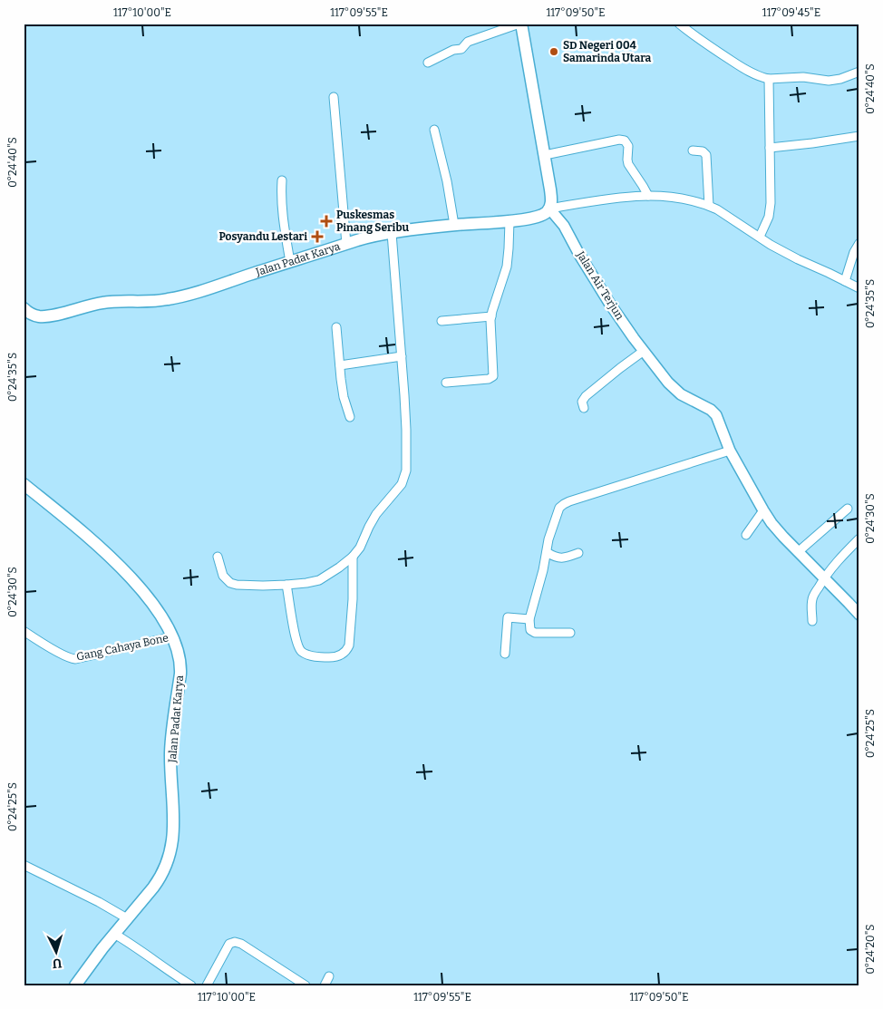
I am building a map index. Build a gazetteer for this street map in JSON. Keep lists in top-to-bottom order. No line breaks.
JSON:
{"streets":{"main road":["Jalan Padat Karya"],"street":["Jalan Air Terjun","Gang Cahaya Bone"]},"crossings":[["Jalan Padat Karya","Jalan Air Terjun"],["Jalan Padat Karya","Gang Cahaya Bone"]],"places":{"other":["SD Negeri 004 Samarinda Utara"],"health":["Puskesmas Pinang Seribu","Posyandu Lestari"]},"north":"bottom","coordinates":["117°10'00\"E","117°09'55\"E","117°09'50\"E","117°09'45\"E","0°24'40\"S","0°24'35\"S","0°24'30\"S","0°24'25\"S","0°24'20\"S"]}
